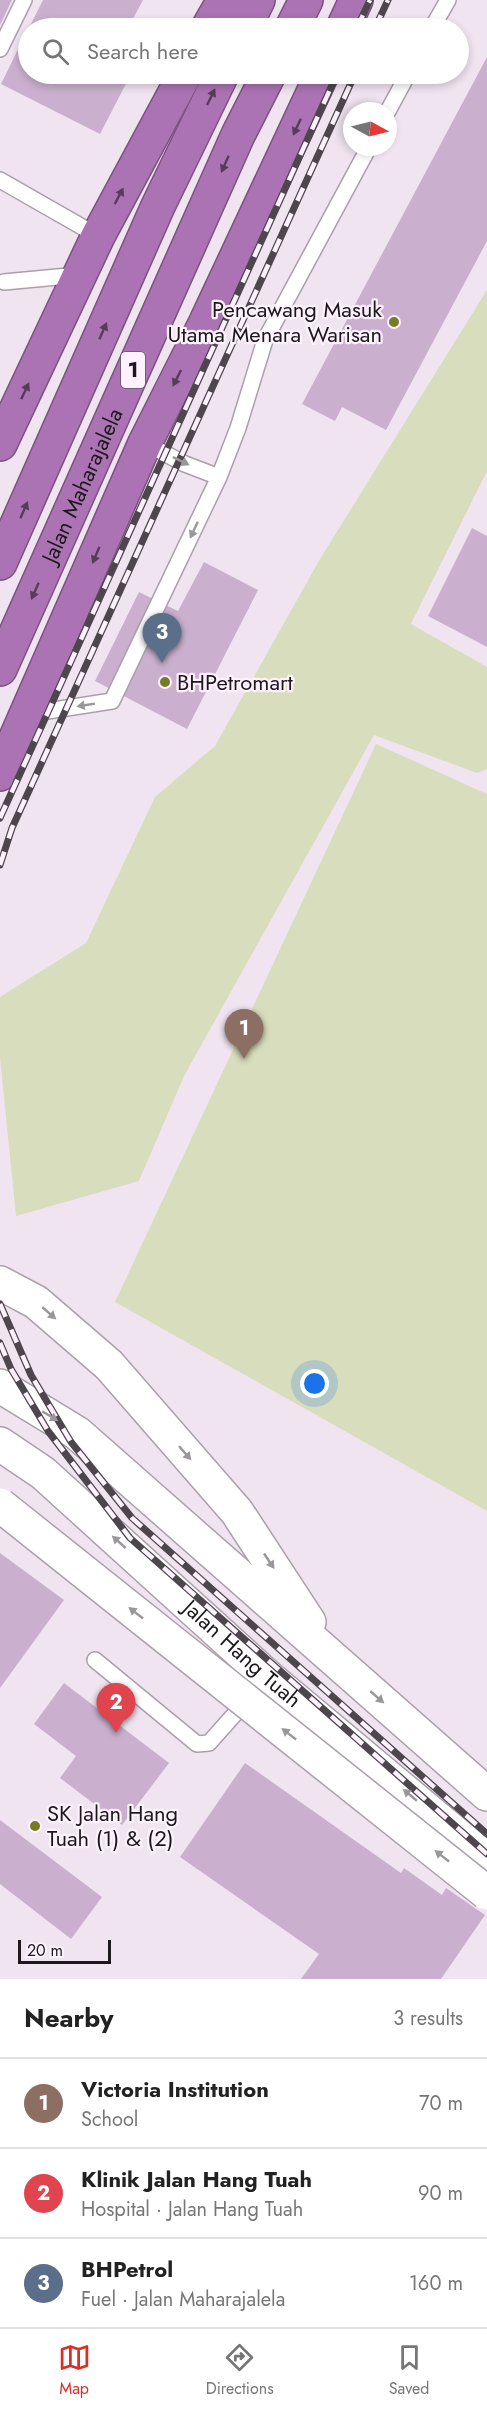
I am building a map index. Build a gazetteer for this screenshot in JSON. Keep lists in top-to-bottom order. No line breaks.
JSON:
{"streets":{"highway":["1","Jalan Maharajalela"],"main road":["Jalan Hang Tuah"]},"places":["Pencawang Masuk Utama Menara Warisan","BHPetromart","SK Jalan Hang Tuah (1) & (2)"],"scale_bar":"20 m","north":"right","page":{"search":"Search here","pins":["3","1","2"],"scale":"20 m","heading":["Nearby","3 results"],"list":[{"mark":"1","name":"Victoria Institution","note":"School","value":"70 m"},{"mark":"2","name":"Klinik Jalan Hang Tuah","note":"Hospital · Jalan Hang Tuah","value":"90 m"},{"mark":"3","name":"BHPetrol","note":"Fuel · Jalan Maharajalela","value":"160 m"}],"nav":["Map","Directions","Saved"]}}
